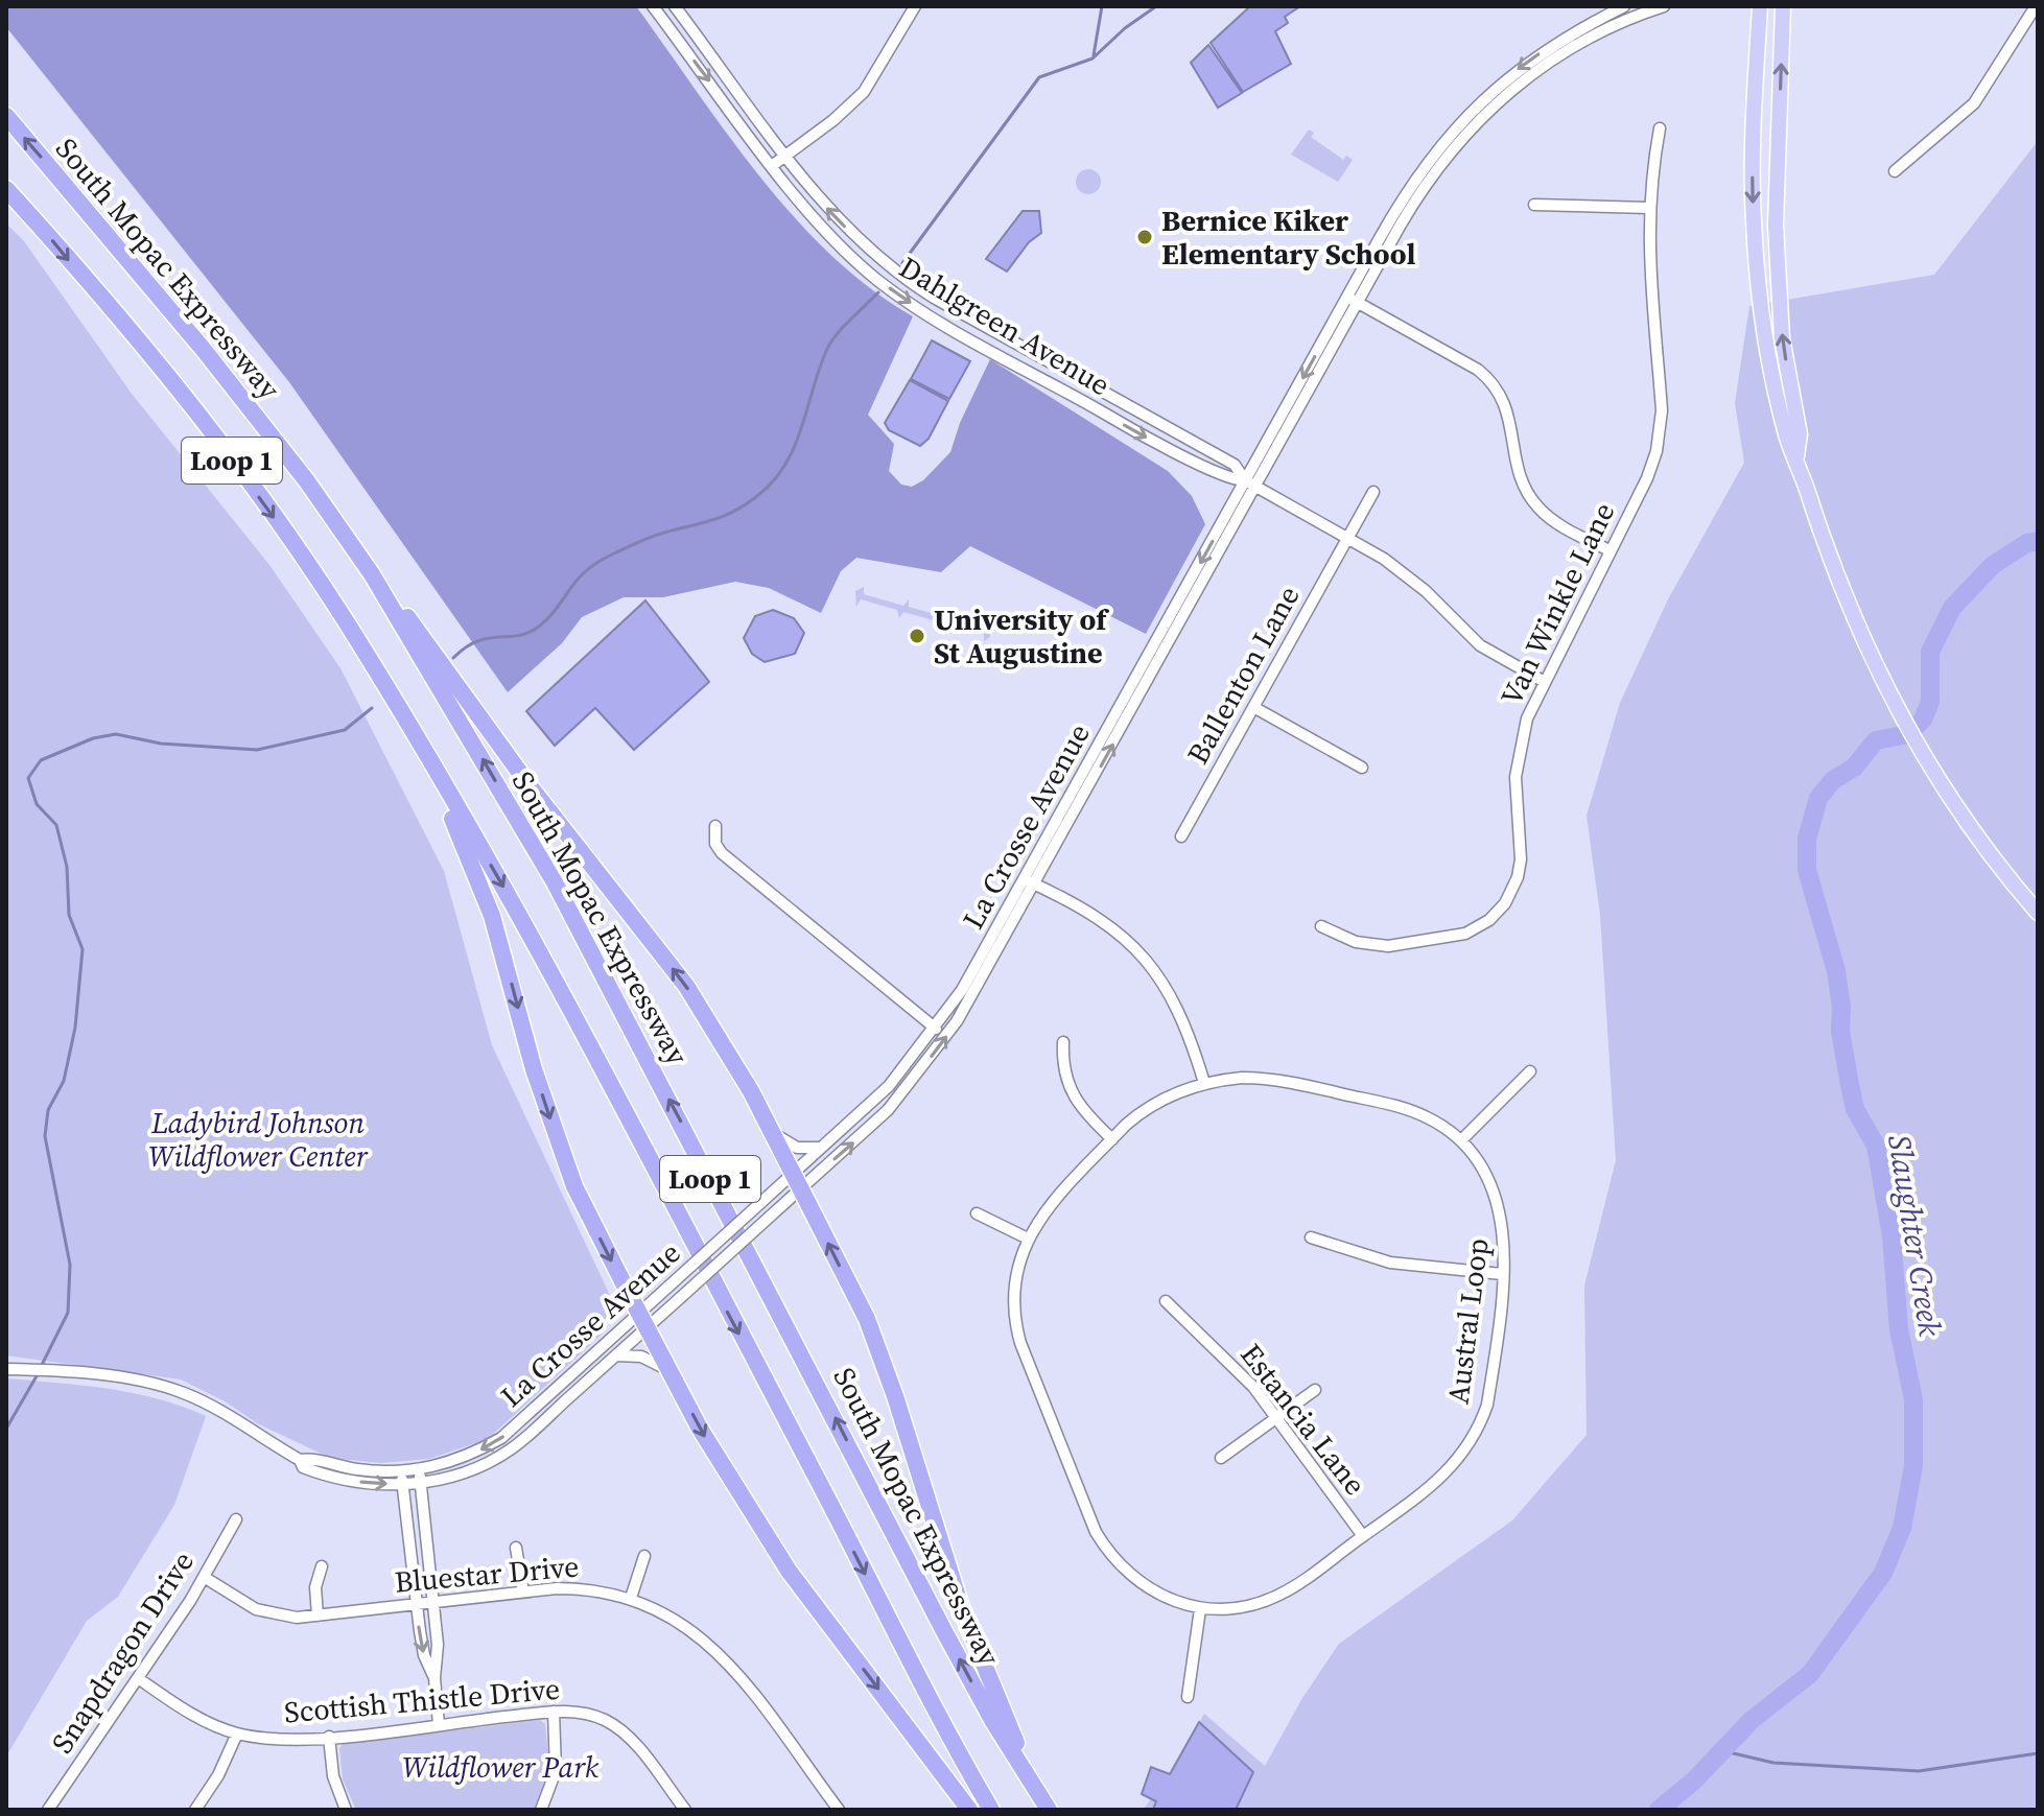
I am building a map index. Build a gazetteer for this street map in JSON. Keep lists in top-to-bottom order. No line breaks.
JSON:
{"streets":{"highway":["South Mopac Expressway","Loop 1"],"street":["Dahlgreen Avenue","Van Winkle Lane","Ballenton Lane","La Crosse Avenue","Austral Loop","Estancia Lane","Bluestar Drive","Snapdragon Drive","Scottish Thistle Drive"]},"crossings":[["Dahlgreen Avenue","Van Winkle Lane"],["Dahlgreen Avenue","Ballenton Lane"],["Dahlgreen Avenue","La Crosse Avenue"],["Austral Loop","Estancia Lane"],["Bluestar Drive","Snapdragon Drive"],["Snapdragon Drive","Scottish Thistle Drive"]],"water":["Slaughter Creek"],"parks":["Ladybird Johnson Wildflower Center","Wildflower Park"],"places":["Bernice Kiker Elementary School","University of St Augustine"]}
